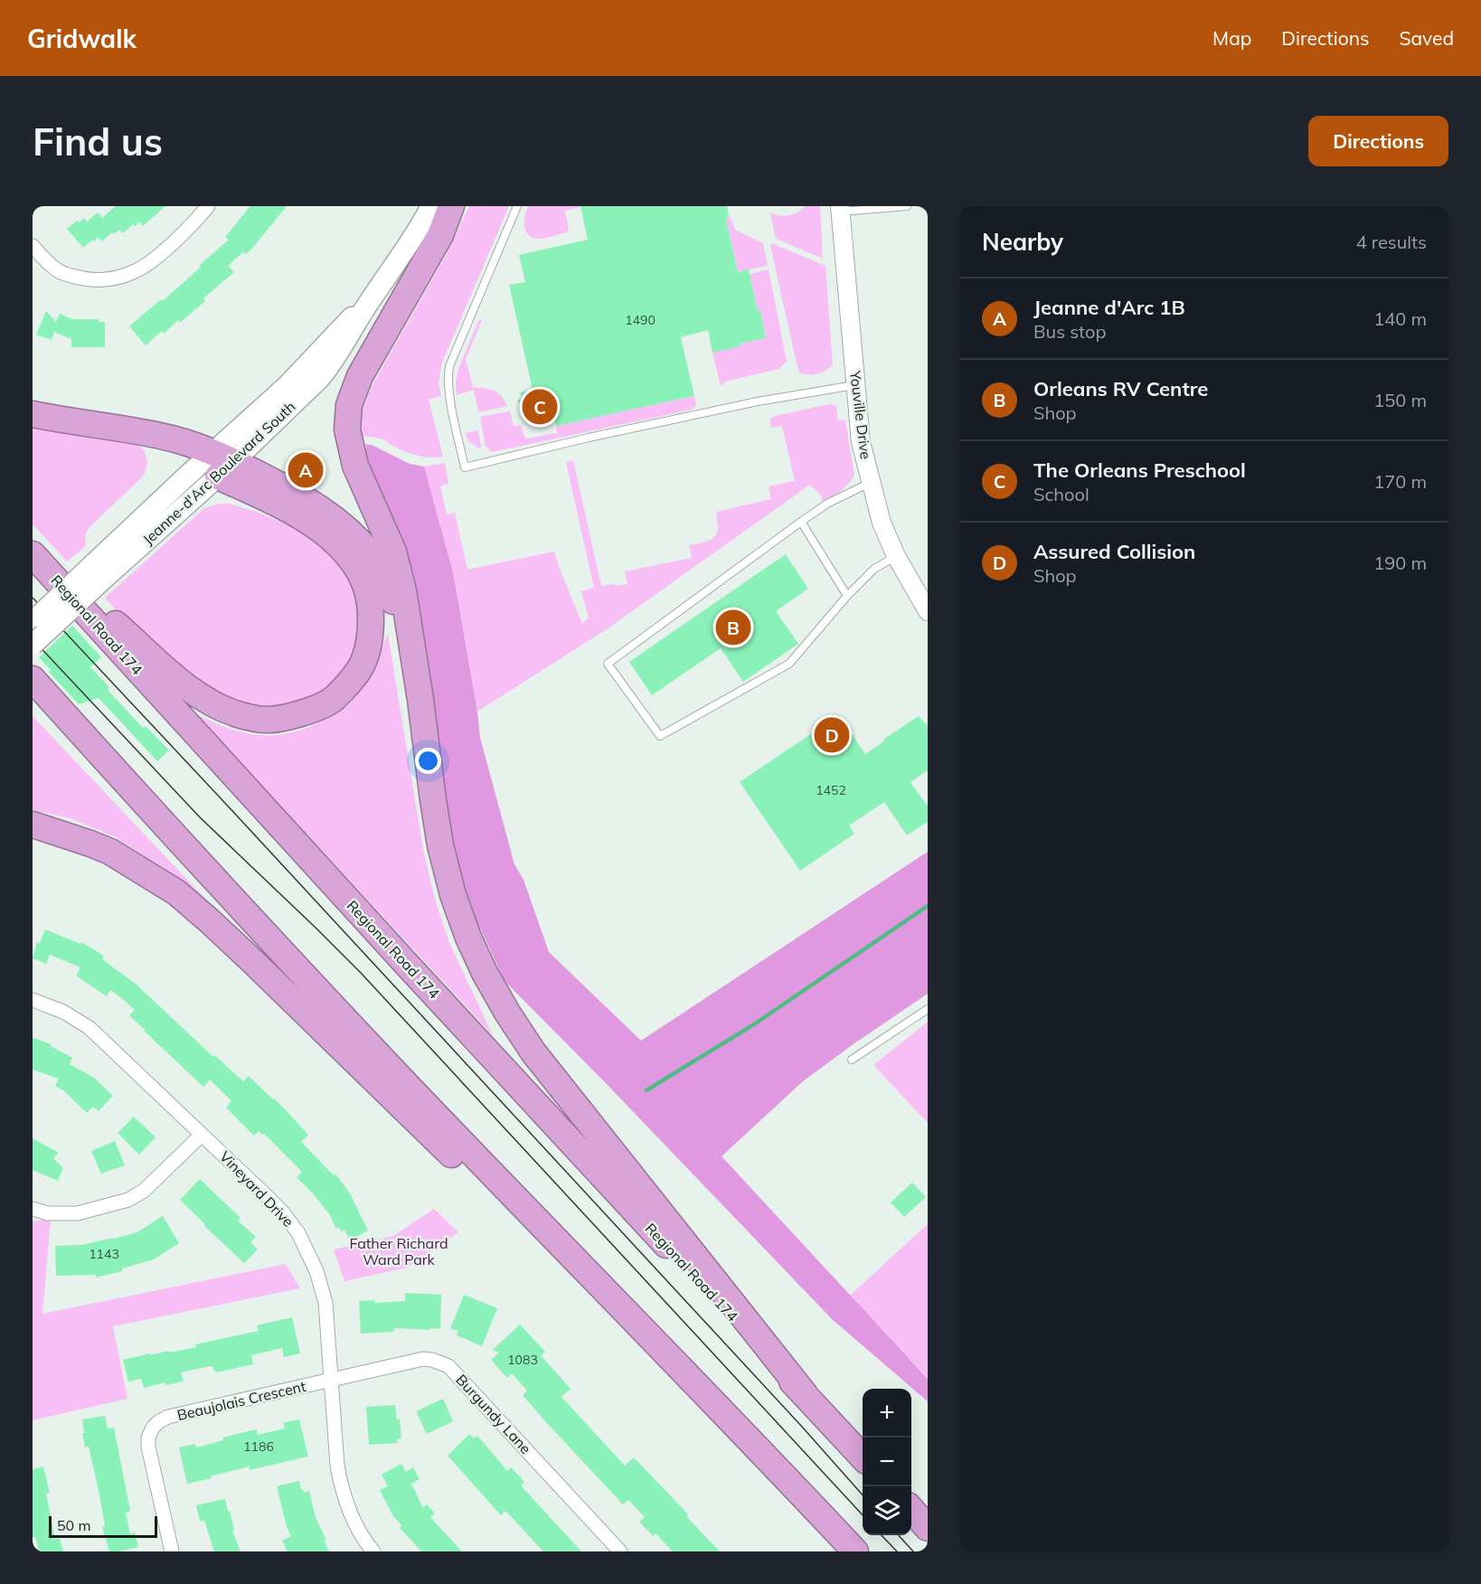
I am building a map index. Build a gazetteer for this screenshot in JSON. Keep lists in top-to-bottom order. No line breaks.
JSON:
{"streets":{"highway":["Regional Road 174"],"main road":["Jeanne-d'Arc Boulevard South"],"street":["Youville Drive","Vineyard Drive","Beaujolais Crescent","Burgundy Lane"]},"crossings":[["Vineyard Drive","Beaujolais Crescent"],["Vineyard Drive","Burgundy Lane"],["Beaujolais Crescent","Burgundy Lane"]],"parks":["Father Richard Ward Park"],"house_numbers":["1490","1452","1143","1083","1186"],"scale_bar":"50 m","page":{"header":"Gridwalk","nav":["Map","Directions","Saved"],"buttons":"Directions","title":"Find us","heading":["Nearby","4 results"],"list":[{"mark":"A","name":"Jeanne d'Arc 1B","note":"Bus stop","value":"140 m"},{"mark":"B","name":"Orleans RV Centre","note":"Shop","value":"150 m"},{"mark":"C","name":"The Orleans Preschool","note":"School","value":"170 m"},{"mark":"D","name":"Assured Collision","note":"Shop","value":"190 m"}],"pins":["C","A","B","D"],"map_buttons":["+","−"],"scale":"50 m"}}
